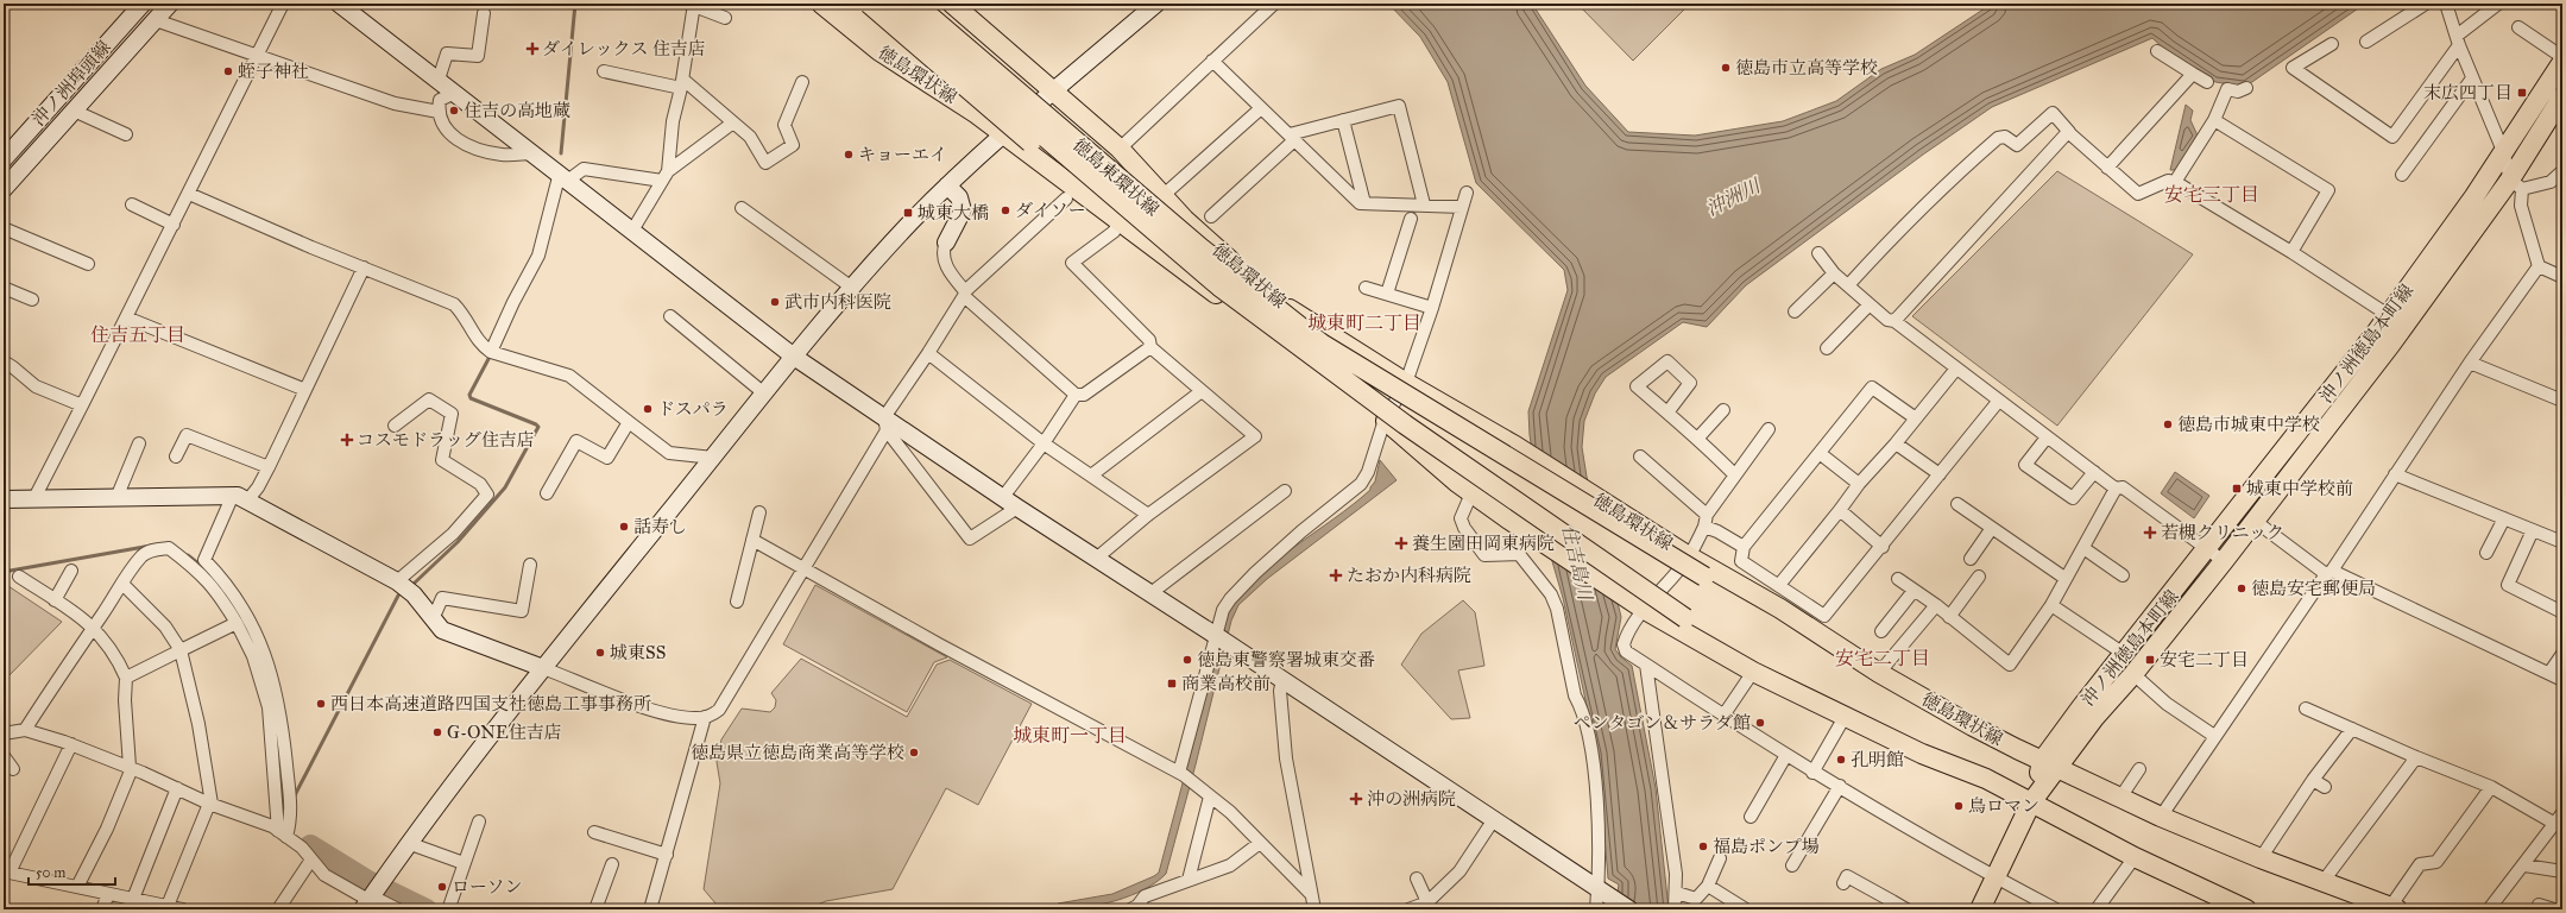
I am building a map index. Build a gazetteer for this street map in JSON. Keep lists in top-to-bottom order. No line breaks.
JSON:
{"streets":{"main road":["徳島環状線","徳島東環状線","沖ノ洲徳島本町線"],"street":["沖ノ洲埠頭線"]},"crossings":[["徳島環状線","徳島東環状線"],["徳島環状線","沖ノ洲徳島本町線"]],"districts":["安宅三丁目","城東町二丁目","住吉五丁目","安宅二丁目","城東町一丁目"],"water":["沖洲川","住吉島川"],"places":{"health":["ダイレックス 住吉店","コスモドラッグ住吉店","若槻クリニック","養生園田岡東病院","たおか内科病院","沖の洲病院"],"other":["徳島市立高等学校","蛭子神社","住吉の高地蔵","キョーエイ","ダイソー","武市内科医院","ドスパラ","徳島市城東中学校","話寿し","徳島安宅郵便局","城東SS","徳島東警察署城東交番","西日本高速道路四国支社徳島工事事務所","ペンタゴン＆サラダ館","G-ONE住吉店","徳島県立徳島商業高等学校","孔明館","鳥ロマン","福島ポンプ場","ローソン"],"transit":["末広四丁目","城東大橋","城東中学校前","安宅二丁目","商業高校前"]},"scale_bar":"50 m"}
